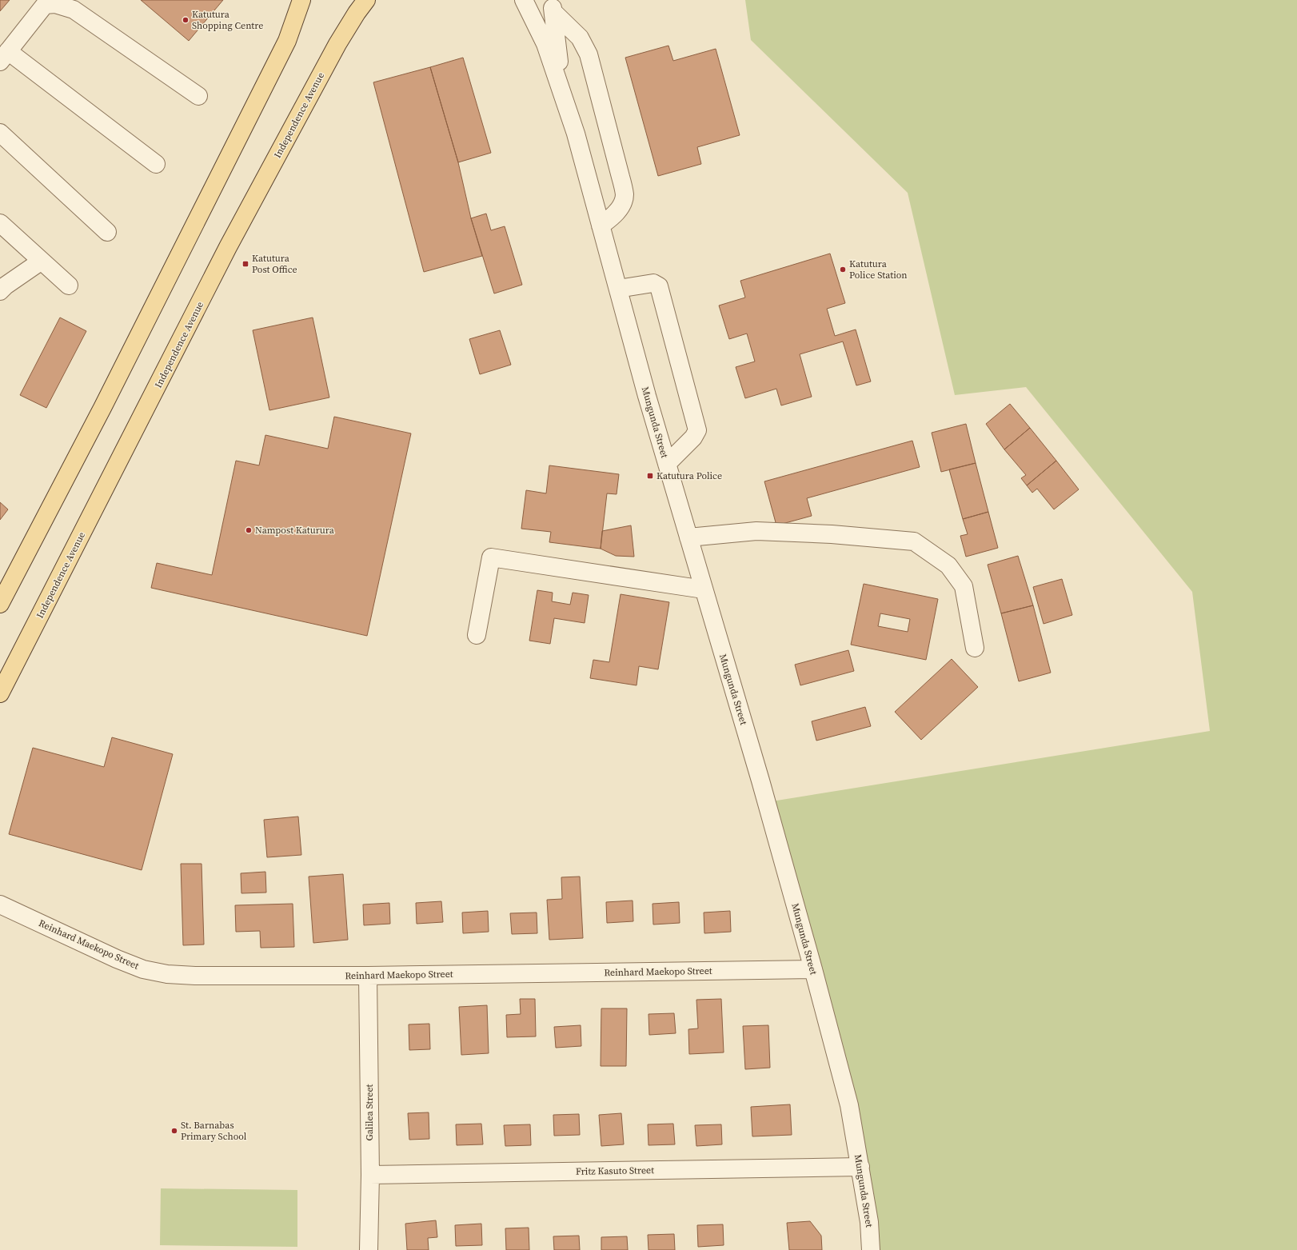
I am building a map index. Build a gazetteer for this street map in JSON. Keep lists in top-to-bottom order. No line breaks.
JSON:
{"streets":{"main road":["Independence Avenue"],"street":["Mungunda Street","Reinhard Maekopo Street","Galilea Street","Fritz Kasuto Street"]},"crossings":[["Mungunda Street","Reinhard Maekopo Street"],["Mungunda Street","Fritz Kasuto Street"],["Reinhard Maekopo Street","Galilea Street"],["Galilea Street","Fritz Kasuto Street"]],"places":{"other":["Katutura Shopping Centre","Katutura Police Station","Nampost Katurura","St. Barnabas Primary School"],"transit":["Katutura Post Office","Katutura Police"]}}
